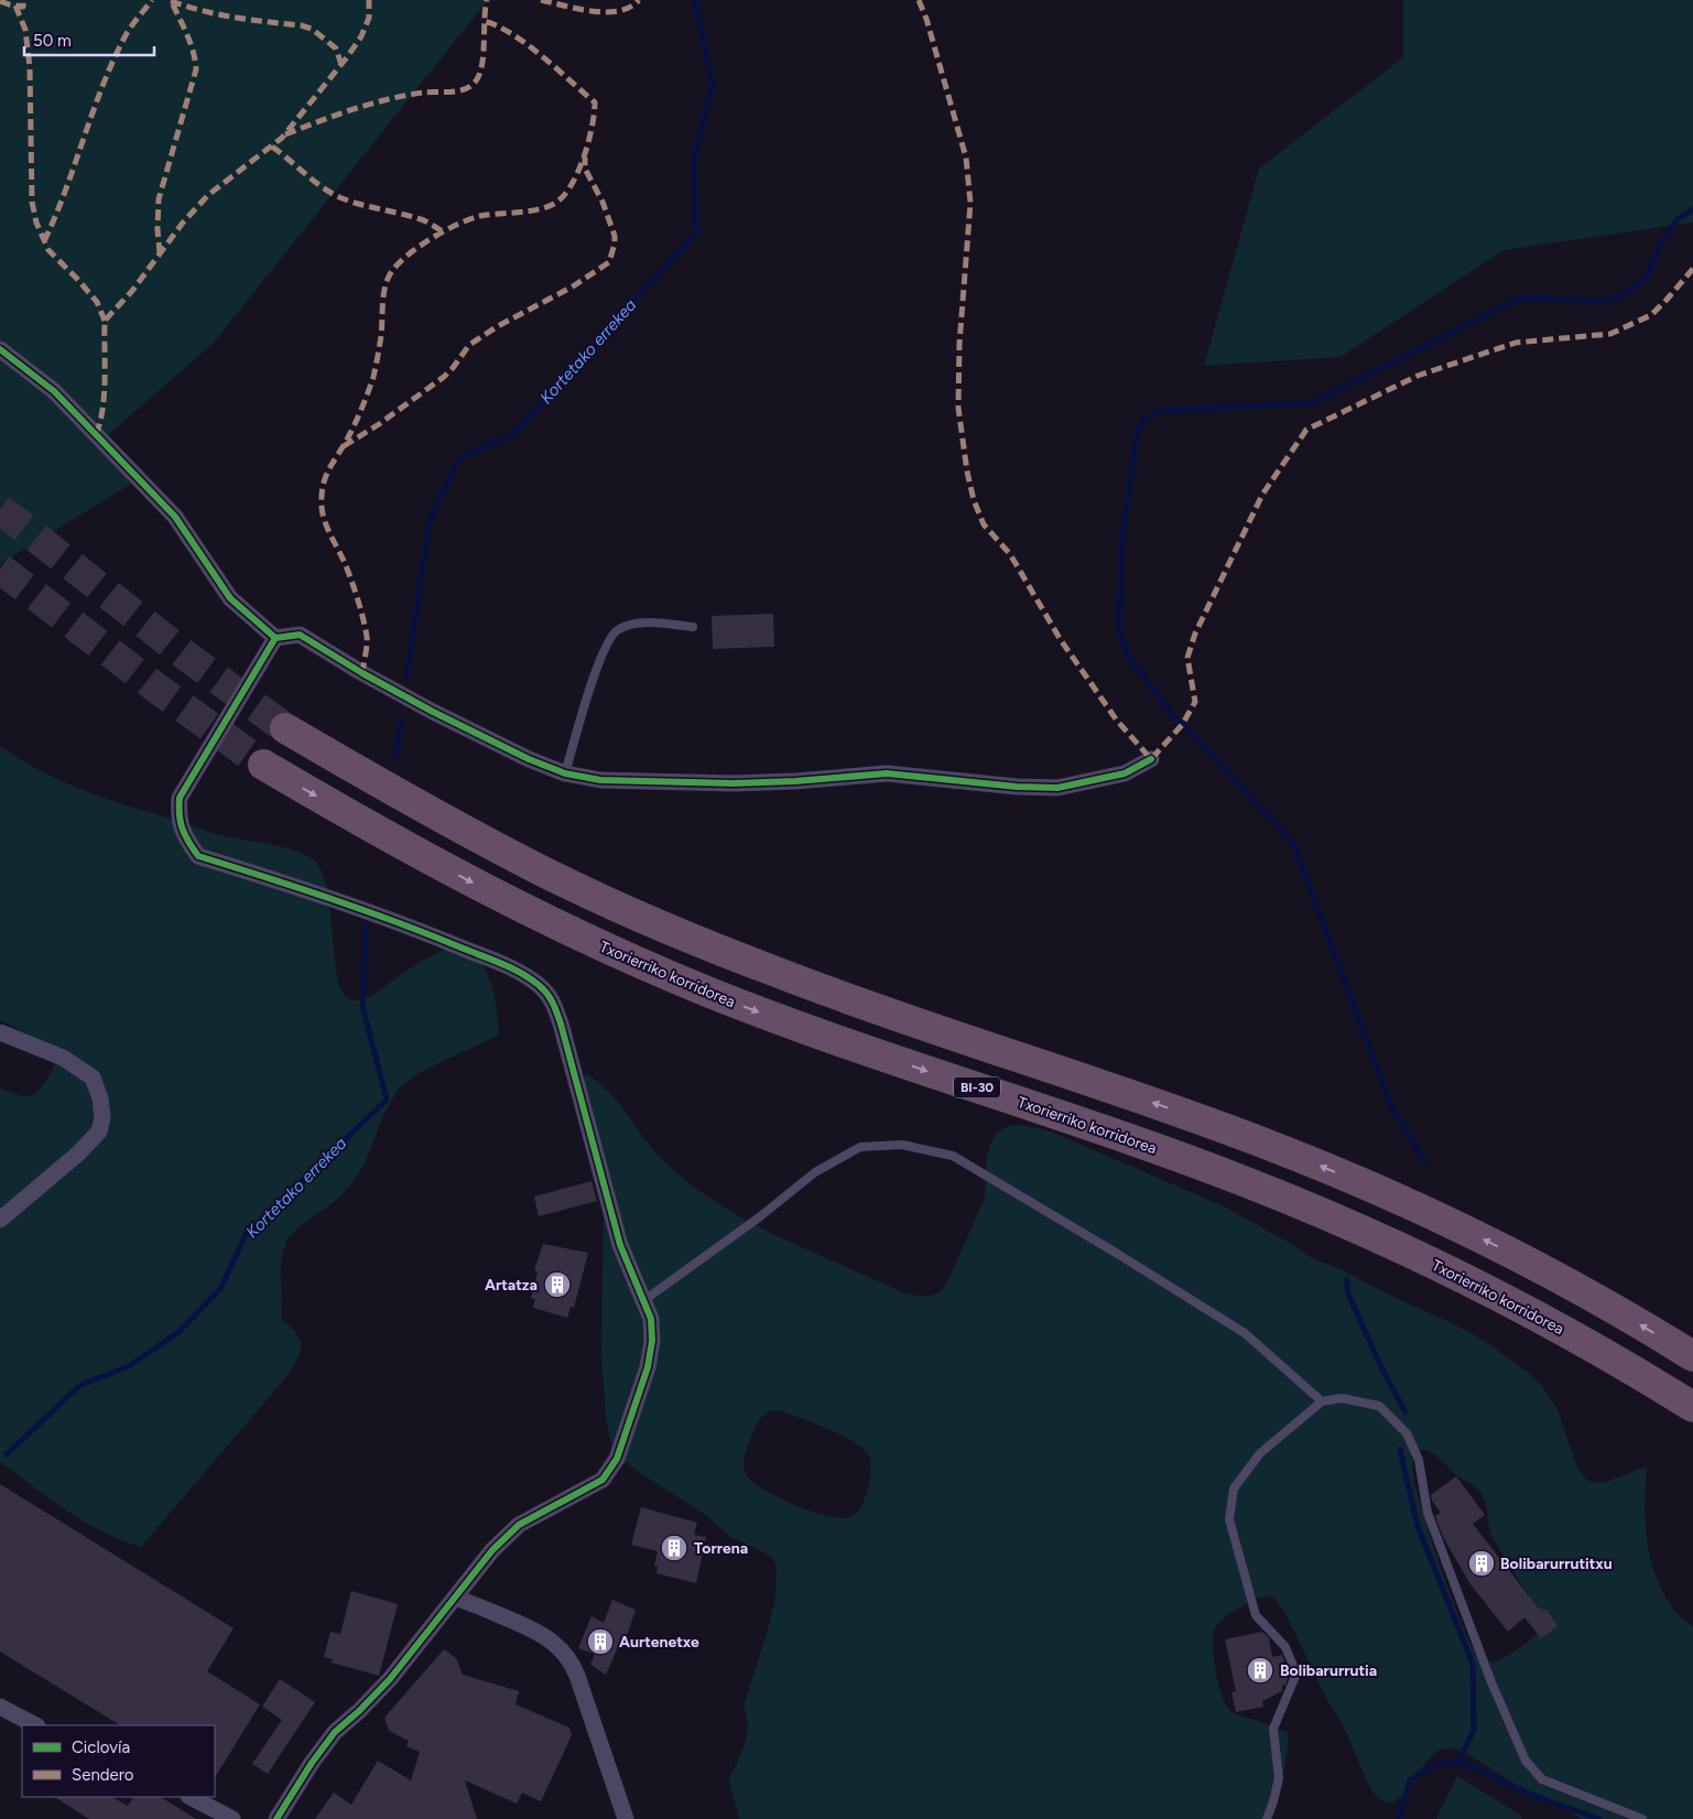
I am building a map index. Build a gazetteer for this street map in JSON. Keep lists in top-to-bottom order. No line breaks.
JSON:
{"streets":{"highway":["Txorierriko korridorea","BI-30"]},"water":["Kortetako errekea"],"places":{"building":["Artatza","Torrena","Bolibarurrutitxu","Aurtenetxe","Bolibarurrutia"]},"legend":["Ciclovía","Sendero"],"scale_bar":"50 m"}
